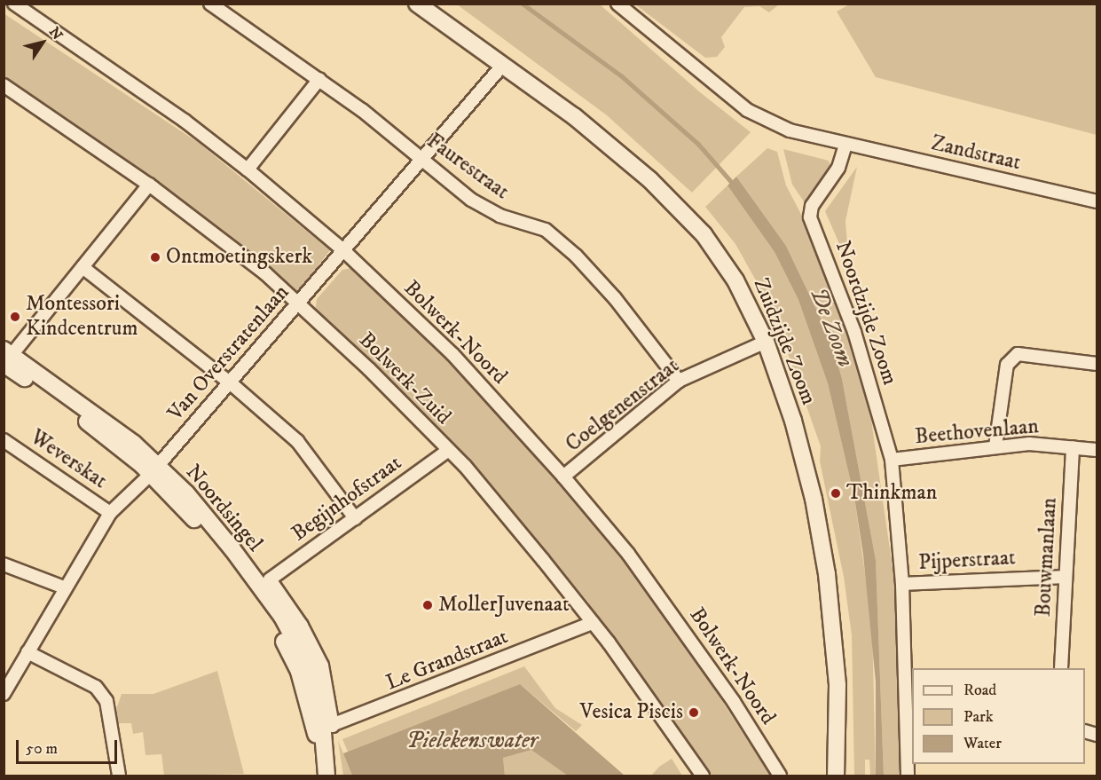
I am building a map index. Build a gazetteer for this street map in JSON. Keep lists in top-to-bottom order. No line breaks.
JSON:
{"streets":{"main road":["Zuidzijde Zoom","Noordsingel"],"street":["Zandstraat","Faurestraat","Noordzijde Zoom","Bolwerk-Noord","Van Overstratenlaan","Bolwerk-Zuid","Coelgenenstraat","Beethovenlaan","Weverskat","Begijnhofstraat","Bouwmanlaan","Pijperstraat","Le Grandstraat"]},"crossings":[["Zandstraat","Noordzijde Zoom"],["Faurestraat","Van Overstratenlaan"],["Faurestraat","Coelgenenstraat"],["Noordzijde Zoom","Beethovenlaan"],["Noordzijde Zoom","Pijperstraat"],["Bolwerk-Noord","Van Overstratenlaan"],["Bolwerk-Noord","Coelgenenstraat"],["Zuidzijde Zoom","Van Overstratenlaan"],["Zuidzijde Zoom","Coelgenenstraat"],["Van Overstratenlaan","Bolwerk-Zuid"],["Van Overstratenlaan","Weverskat"],["Van Overstratenlaan","Noordsingel"],["Bolwerk-Zuid","Begijnhofstraat"],["Bolwerk-Zuid","Le Grandstraat"],["Beethovenlaan","Bouwmanlaan"],["Begijnhofstraat","Noordsingel"],["Noordsingel","Le Grandstraat"],["Bouwmanlaan","Pijperstraat"]],"water":["De Zoom","Pielekenswater"],"places":["Ontmoetingskerk","Montessori Kindcentrum","Thinkman","MollerJuvenaat","Vesica Piscis"],"legend":["Road","Park","Water"],"scale_bar":"50 m","north":"top right"}
